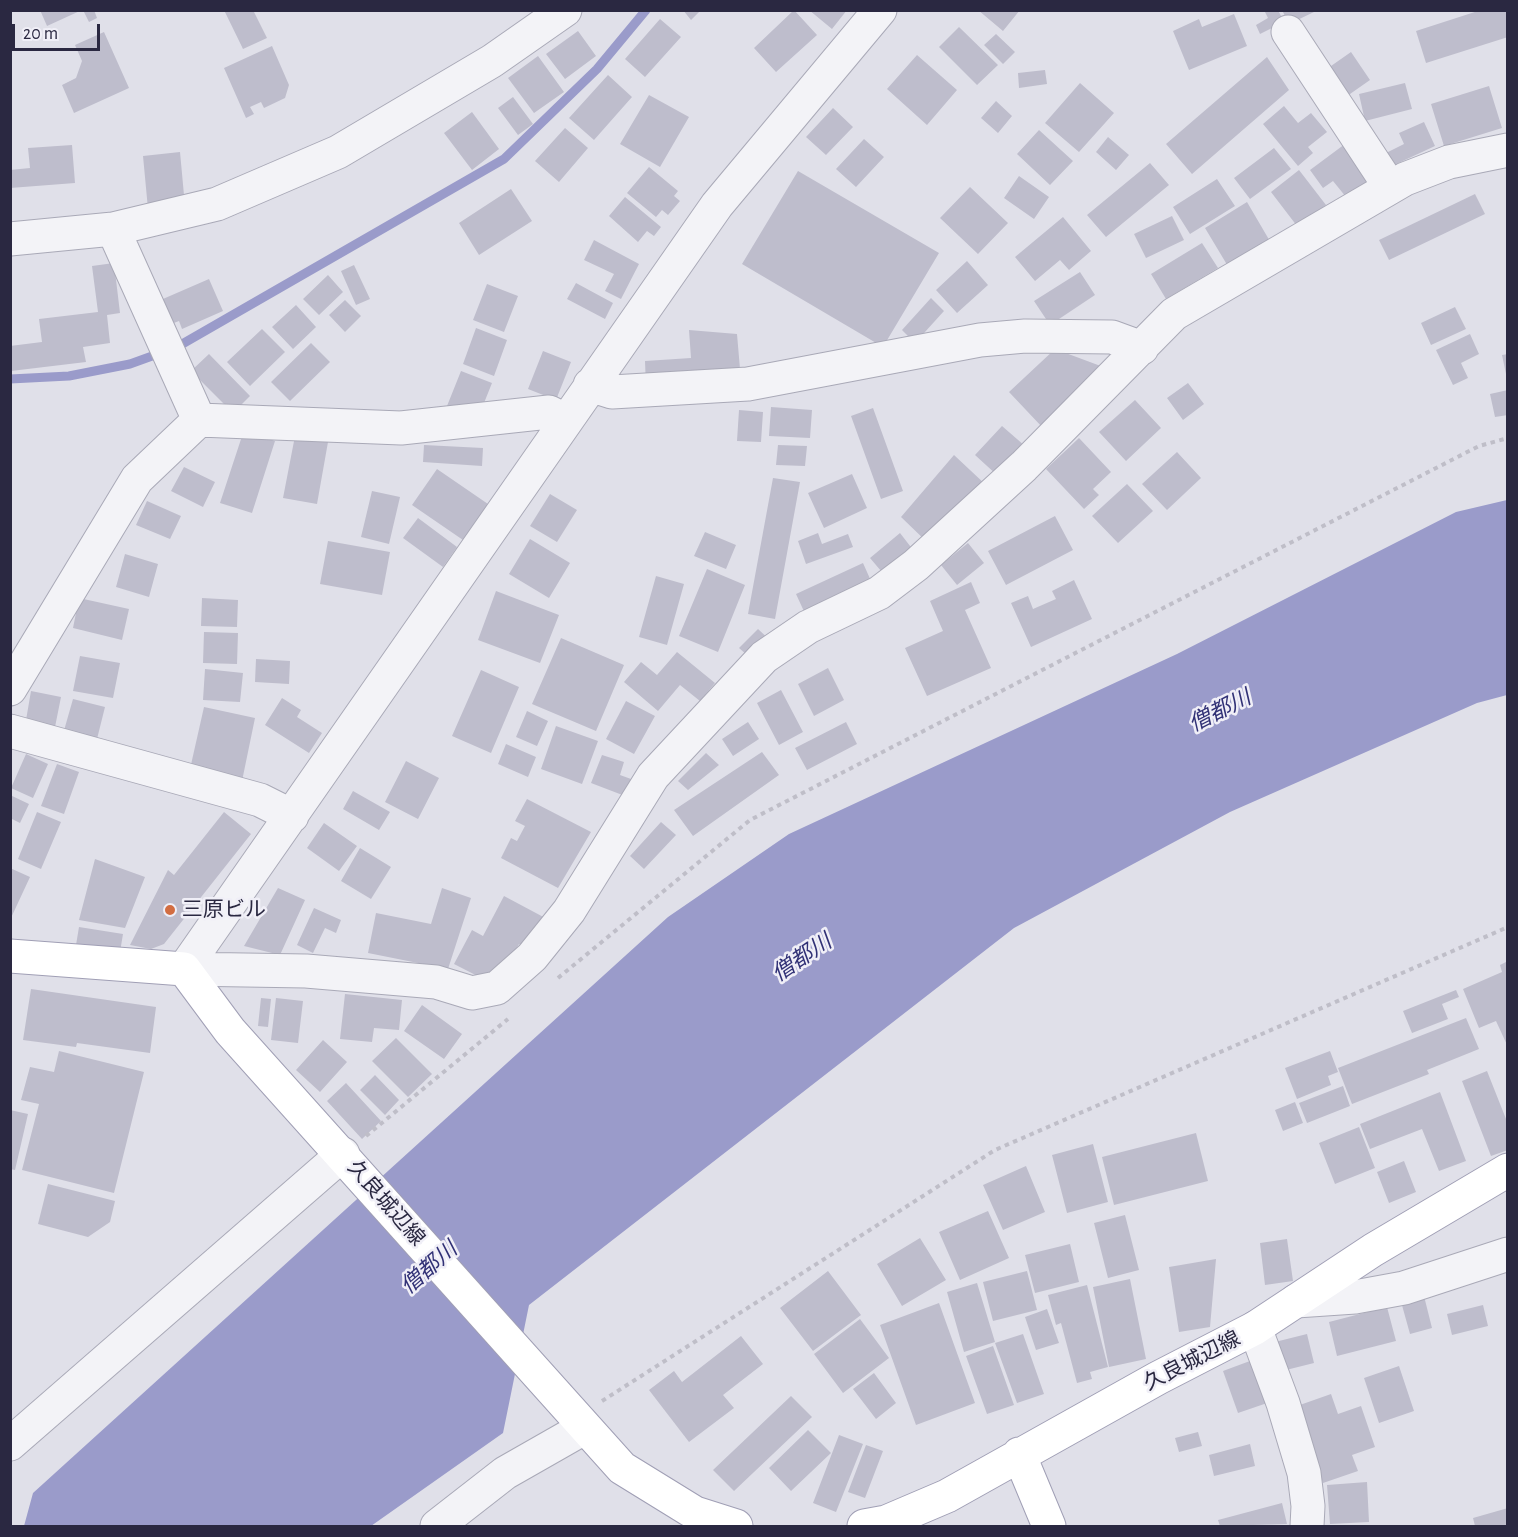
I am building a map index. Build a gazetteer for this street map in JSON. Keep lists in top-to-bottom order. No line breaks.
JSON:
{"streets":{"main road":["久良城辺線"]},"water":["僧都川"],"places":["三原ビル"],"scale_bar":"20 m"}
